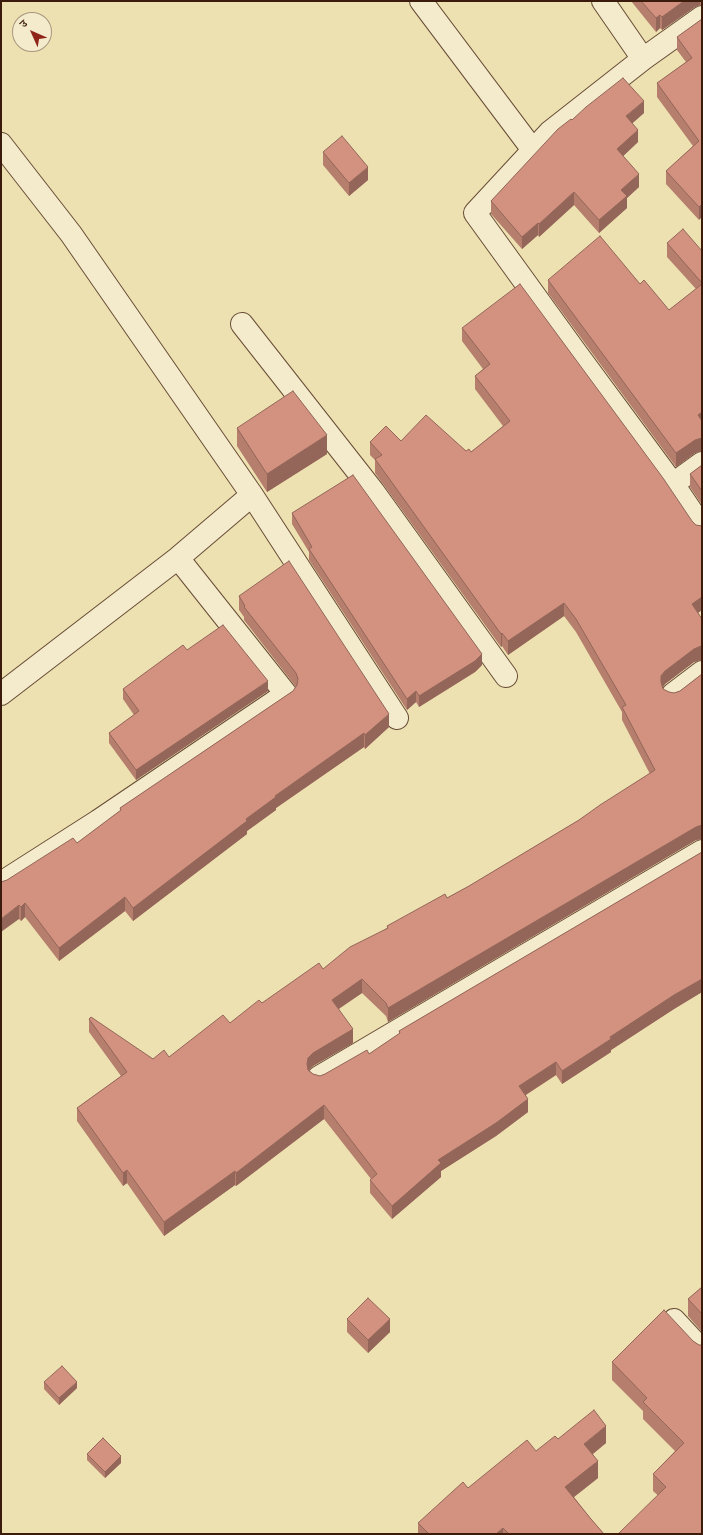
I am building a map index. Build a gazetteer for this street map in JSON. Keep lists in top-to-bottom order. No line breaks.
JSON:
{"north":"top left"}
